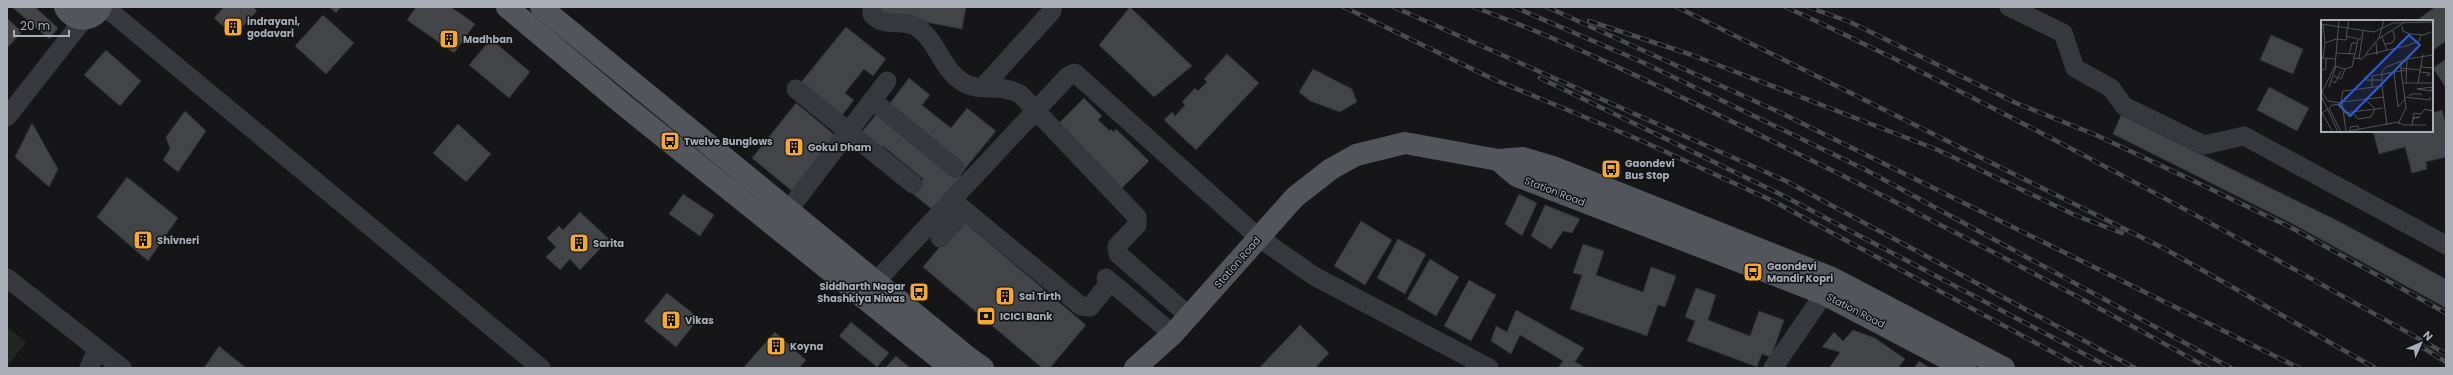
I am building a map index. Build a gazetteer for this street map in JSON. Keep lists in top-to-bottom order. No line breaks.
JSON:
{"streets":{"main road":["Station Road"]},"places":{"building":["indrayani, godavari","Madhban","Gokul Dham","Shivneri","Sarita","Sai Tirth","Vikas","Koyna"],"bus stop":["Twelve Bunglows","Gaondevi Bus Stop","Gaondevi Mandir Kopri","Siddharth Nagar Shashkiya Niwas"],"bank":["ICICI Bank"]},"scale_bar":"20 m","north":"top right"}
